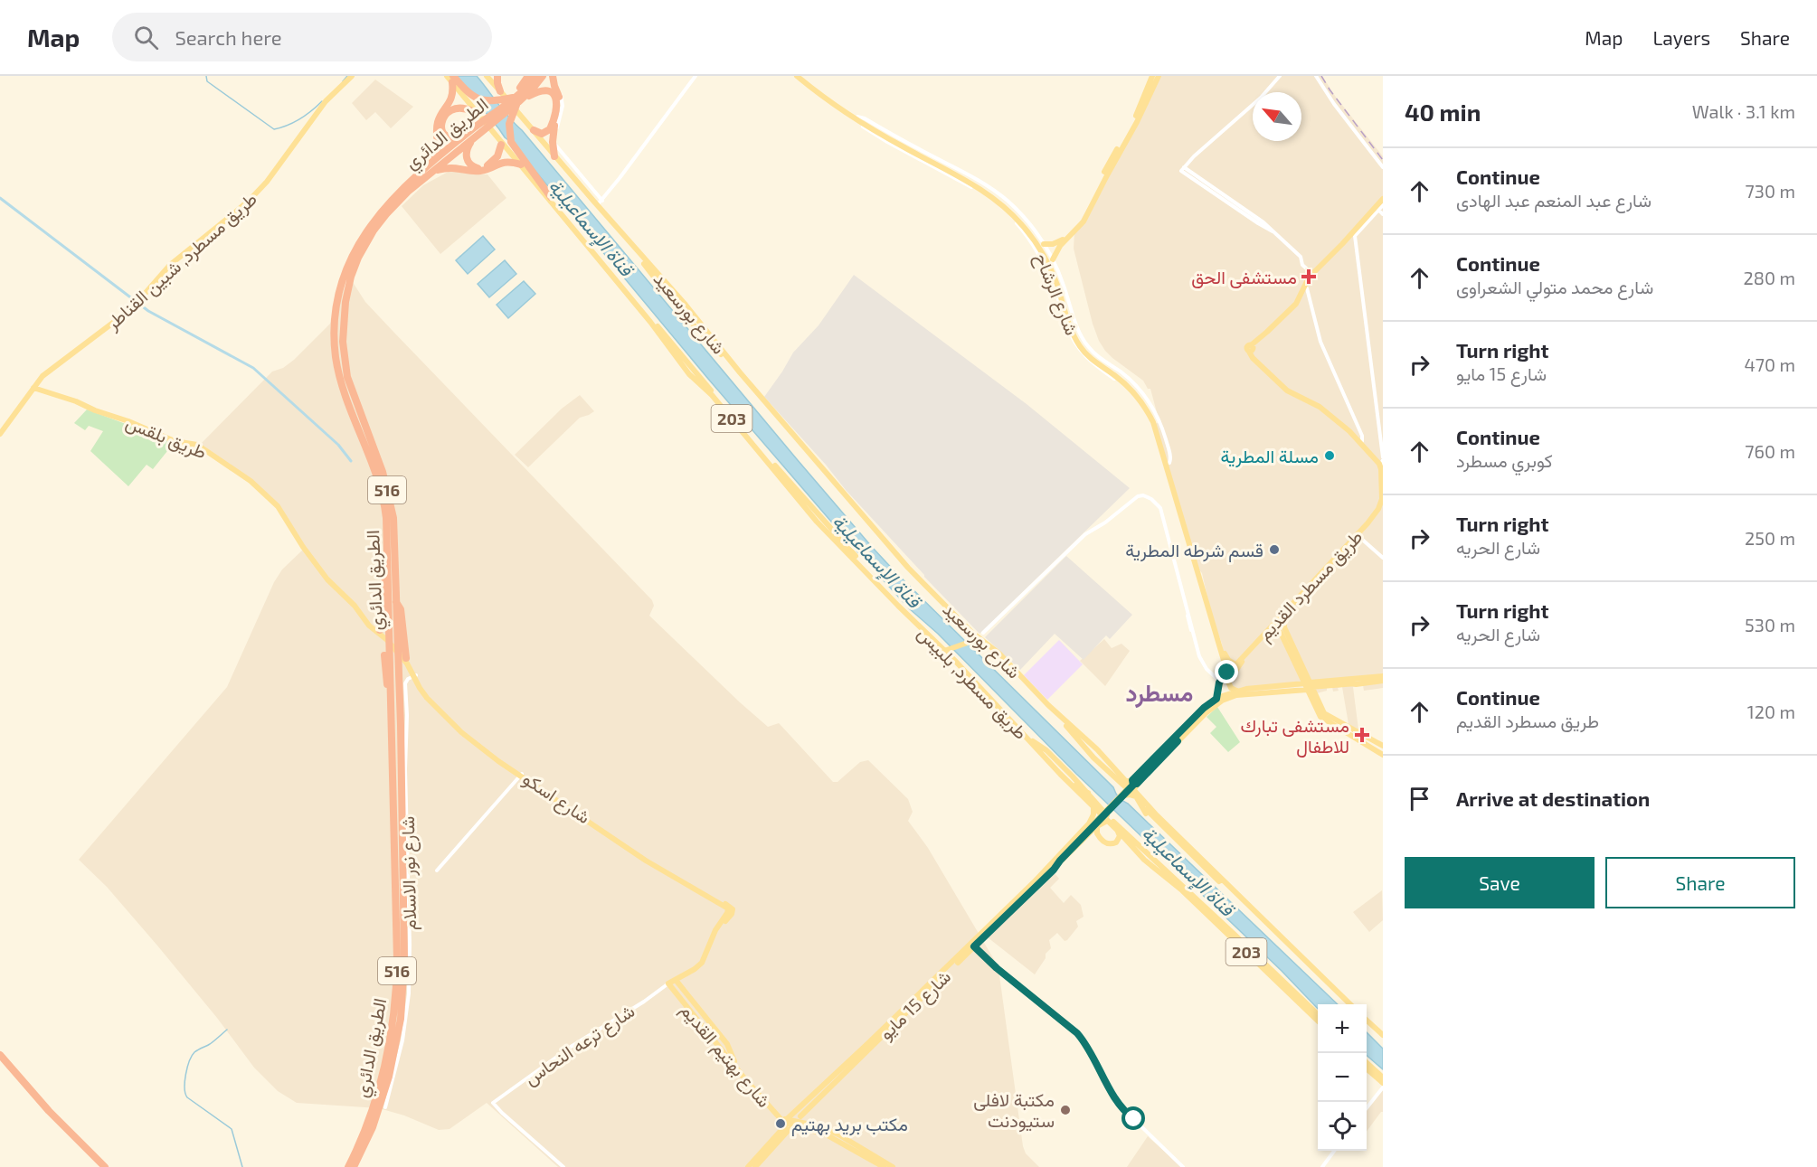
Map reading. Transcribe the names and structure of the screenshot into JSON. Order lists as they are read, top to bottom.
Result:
{
  "streets": {
    "highway": ["الطريق الدائري", "516"],
    "main road": [
      "طريق مسطرد, شبين القناطر",
      "شارع الرشاح",
      "شارع بورسعيد",
      "203",
      "طريق بلقس",
      "طريق مسطرد القديم",
      "طريق مسطرد, بلبيس",
      "شارع اسكو",
      "شارع 15 مايو",
      "شارع ترعه النحاس",
      "شارع بهتيم القديم"
    ],
    "street": ["شارع نور الاسلام"]
  },
  "crossings": [
    ["الطريق الدائري", "شارع اسكو"],
    ["الطريق الدائري", "شارع نور الاسلام"],
    ["طريق مسطرد, شبين القناطر", "طريق بلقس"],
    ["203", "طريق مسطرد, بلبيس"],
    ["203", "شارع 15 مايو"],
    ["شارع اسكو", "شارع ترعه النحاس"],
    ["شارع 15 مايو", "شارع بهتيم القديم"],
    ["شارع ترعه النحاس", "شارع بهتيم القديم"]
  ],
  "districts": ["مسطرد"],
  "water": ["قناة الإسماعيلية"],
  "places": {
    "health": ["مستشفى الحق", "مستشفى تبارك للاطفال"],
    "other": [
      "مسلة المطرية",
      "قسم شرطه المطرية",
      "مكتبة لافلى ستيودنت",
      "مكتب بريد بهتيم"
    ]
  },
  "north": "top left",
  "page": {
    "header": "Map",
    "search": "Search here",
    "nav": ["Map", "Layers", "Share"],
    "heading": ["40 min", "Walk · 3.1 km"],
    "list": [
      ["Continue", "شارع عبد المنعم عبد الهادى", "730 m"],
      ["Continue", "شارع محمد متولي الشعراوى", "280 m"],
      ["Turn right", "شارع 15 مايو", "470 m"],
      ["Continue", "كوبري مسطرد", "760 m"],
      ["Turn right", "شارع الحريه", "250 m"],
      ["Turn right", "شارع الحريه", "530 m"],
      ["Continue", "طريق مسطرد القديم", "120 m"],
      "Arrive at destination"
    ],
    "buttons": ["Save", "Share"],
    "map_buttons": ["+", "−"]
  }
}
